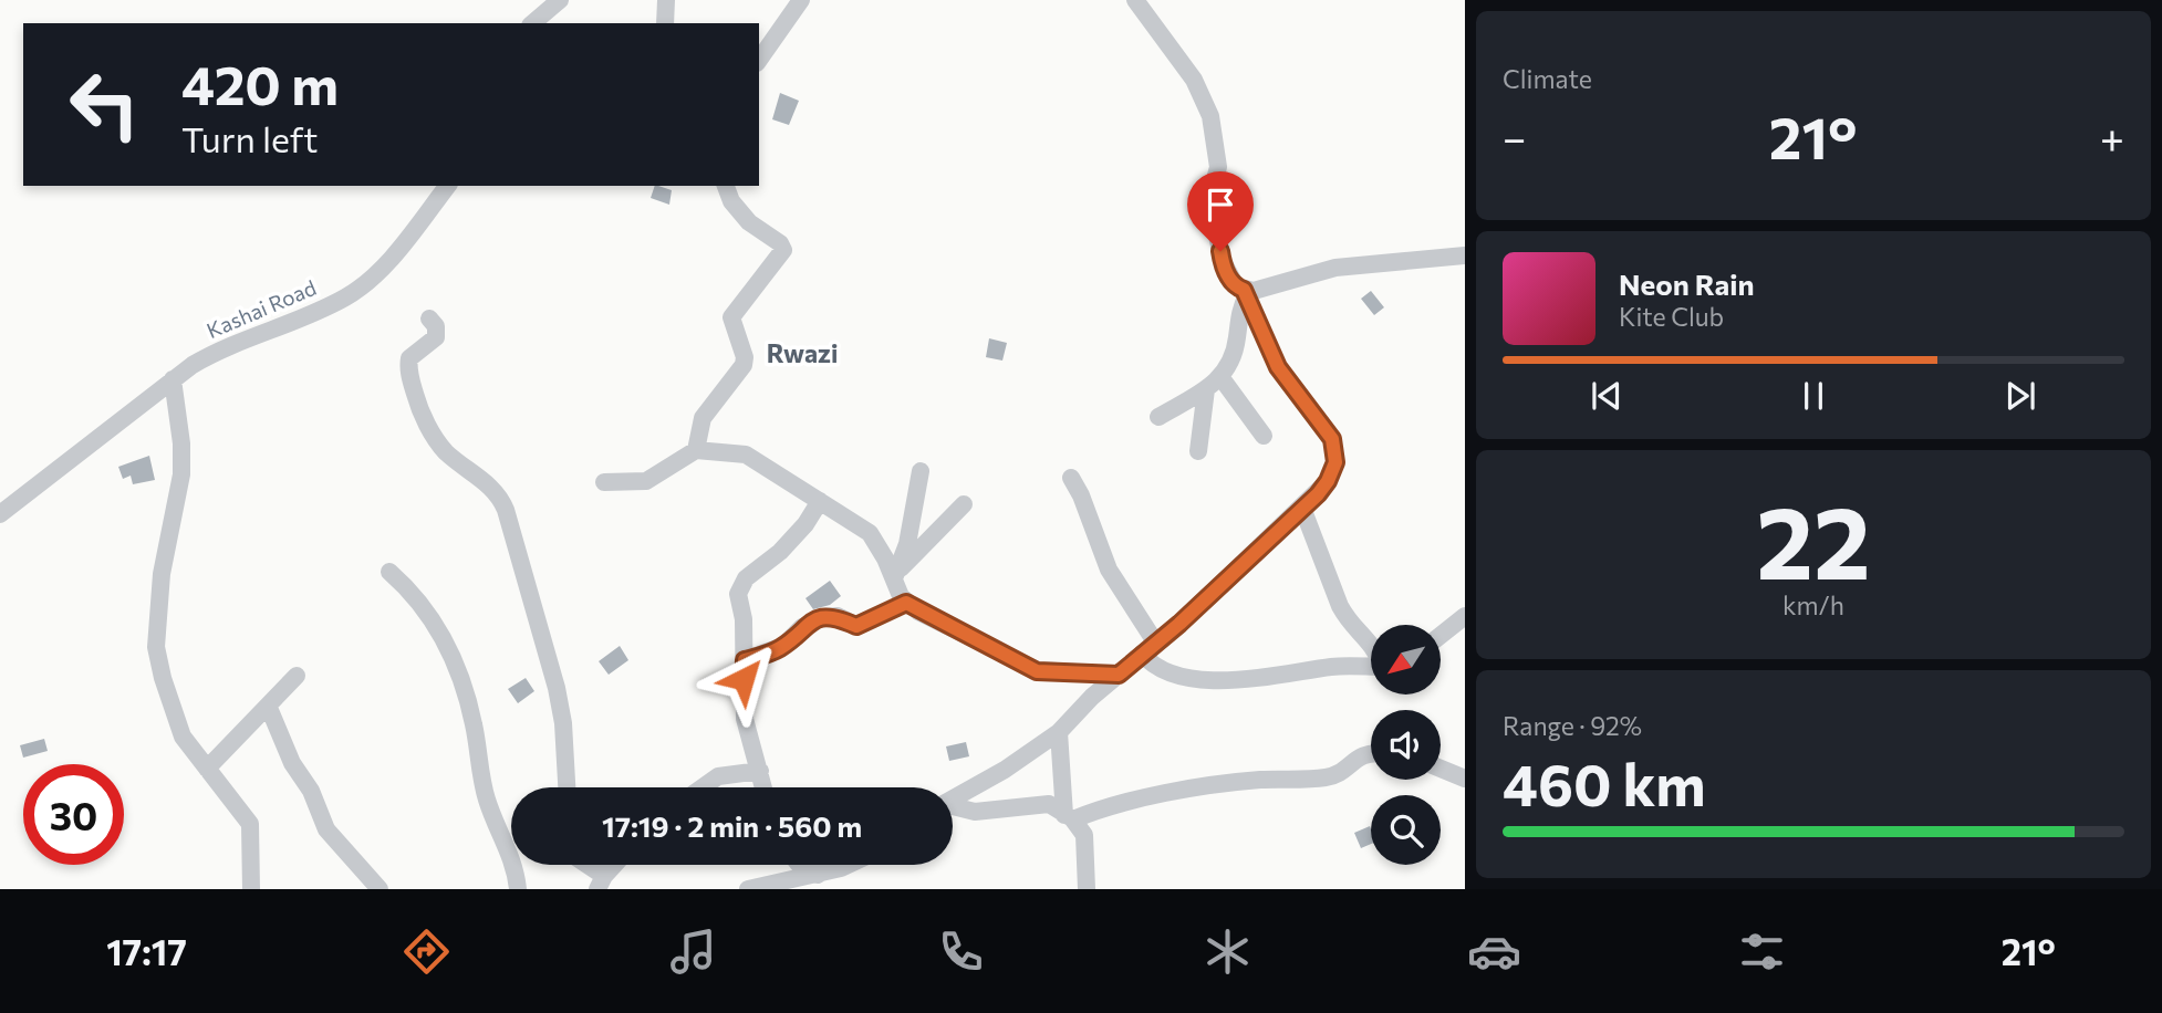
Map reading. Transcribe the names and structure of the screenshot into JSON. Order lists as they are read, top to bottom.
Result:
{
  "streets": {
    "street": ["Kashai Road"]
  },
  "districts": ["Rwazi"],
  "north": "bottom left",
  "page": {
    "tile": [
      "Climate",
      ["22", "km/h"],
      ["Range · 92%", "460 km"]
    ],
    "turn": ["420 m", "Turn left"],
    "heat": ["−", "21°", "+"],
    "song": ["Neon Rain", "Kite Club"],
    "limit": "30",
    "trip": "17:19 · 2 min · 560 m",
    "tabs": ["17:17", "21°"]
  }
}
